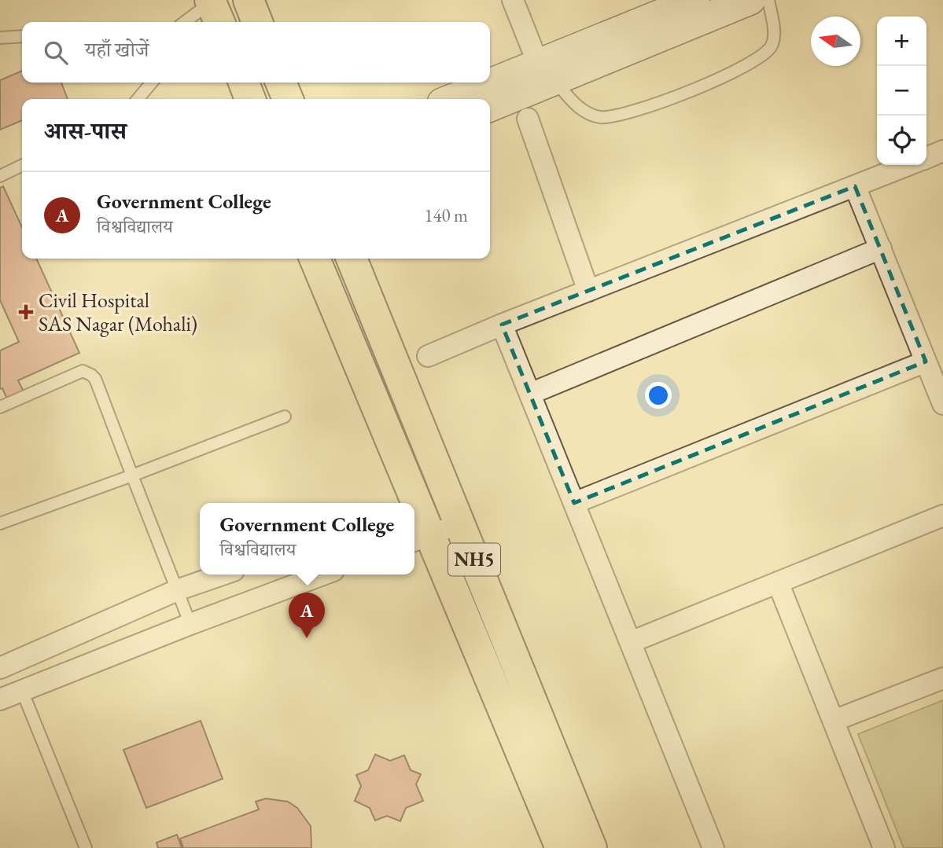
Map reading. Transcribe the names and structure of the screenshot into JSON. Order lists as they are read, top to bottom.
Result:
{
  "streets": {
    "highway": ["NH5"]
  },
  "places": {
    "health": ["Civil Hospital SAS Nagar (Mohali)"]
  },
  "north": "left",
  "page": {
    "map_buttons": ["+", "−"],
    "search": "यहाँ खोजें",
    "heading": "आस-पास",
    "list": [
      {
        "mark": "A",
        "name": "Government College",
        "note": "विश्वविद्यालय",
        "value": "140 m"
      }
    ],
    "popup": ["Government College", "विश्वविद्यालय"],
    "pins": "A"
  }
}
